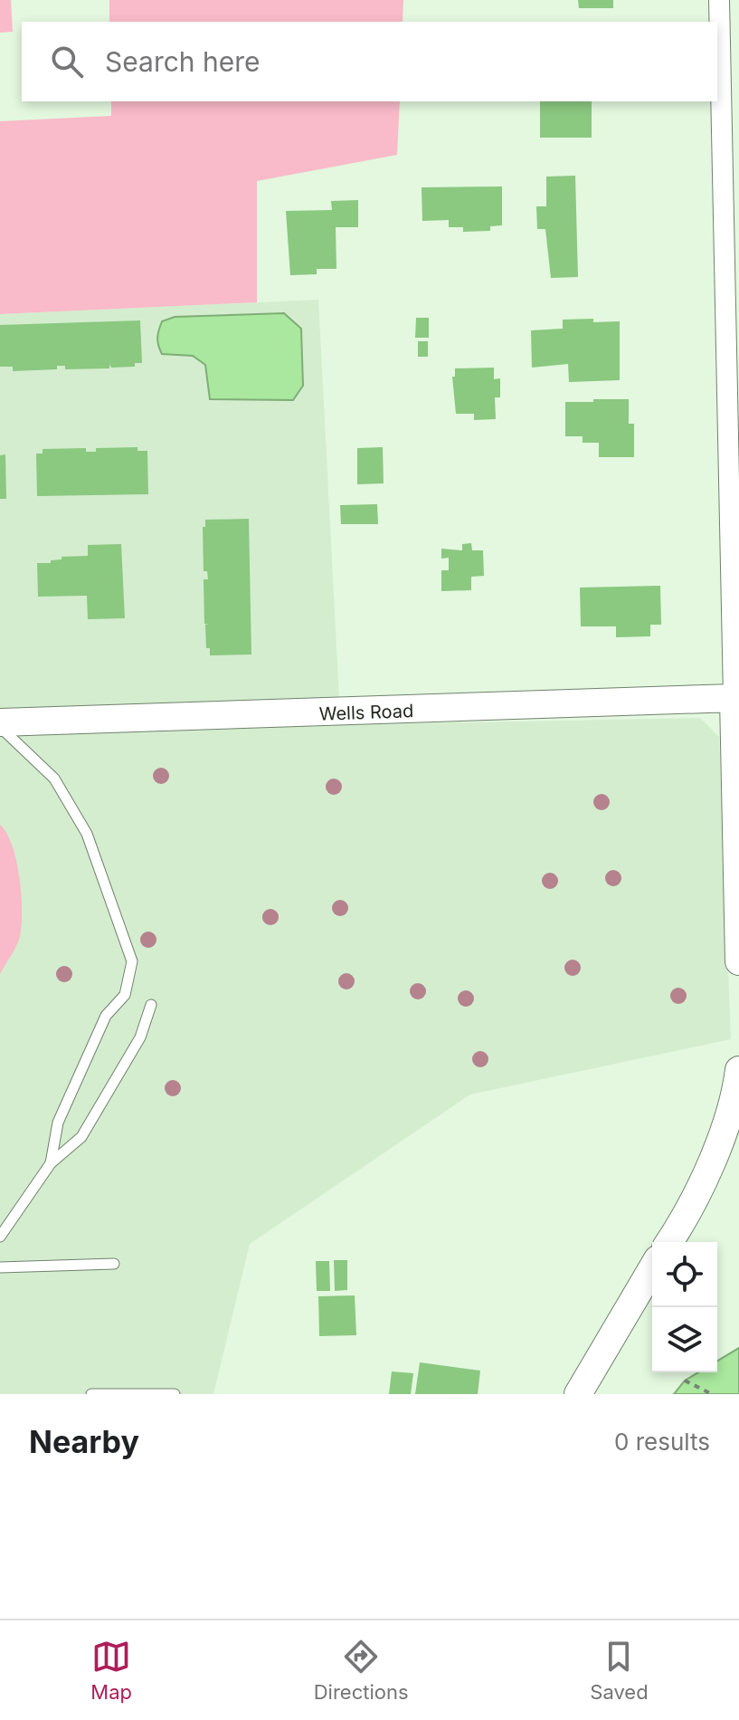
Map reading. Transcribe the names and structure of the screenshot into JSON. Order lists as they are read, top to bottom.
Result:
{
  "streets": {
    "street": ["Wells Road"]
  },
  "page": {
    "search": "Search here",
    "heading": ["Nearby", "0 results"],
    "nav": ["Map", "Directions", "Saved"]
  }
}
